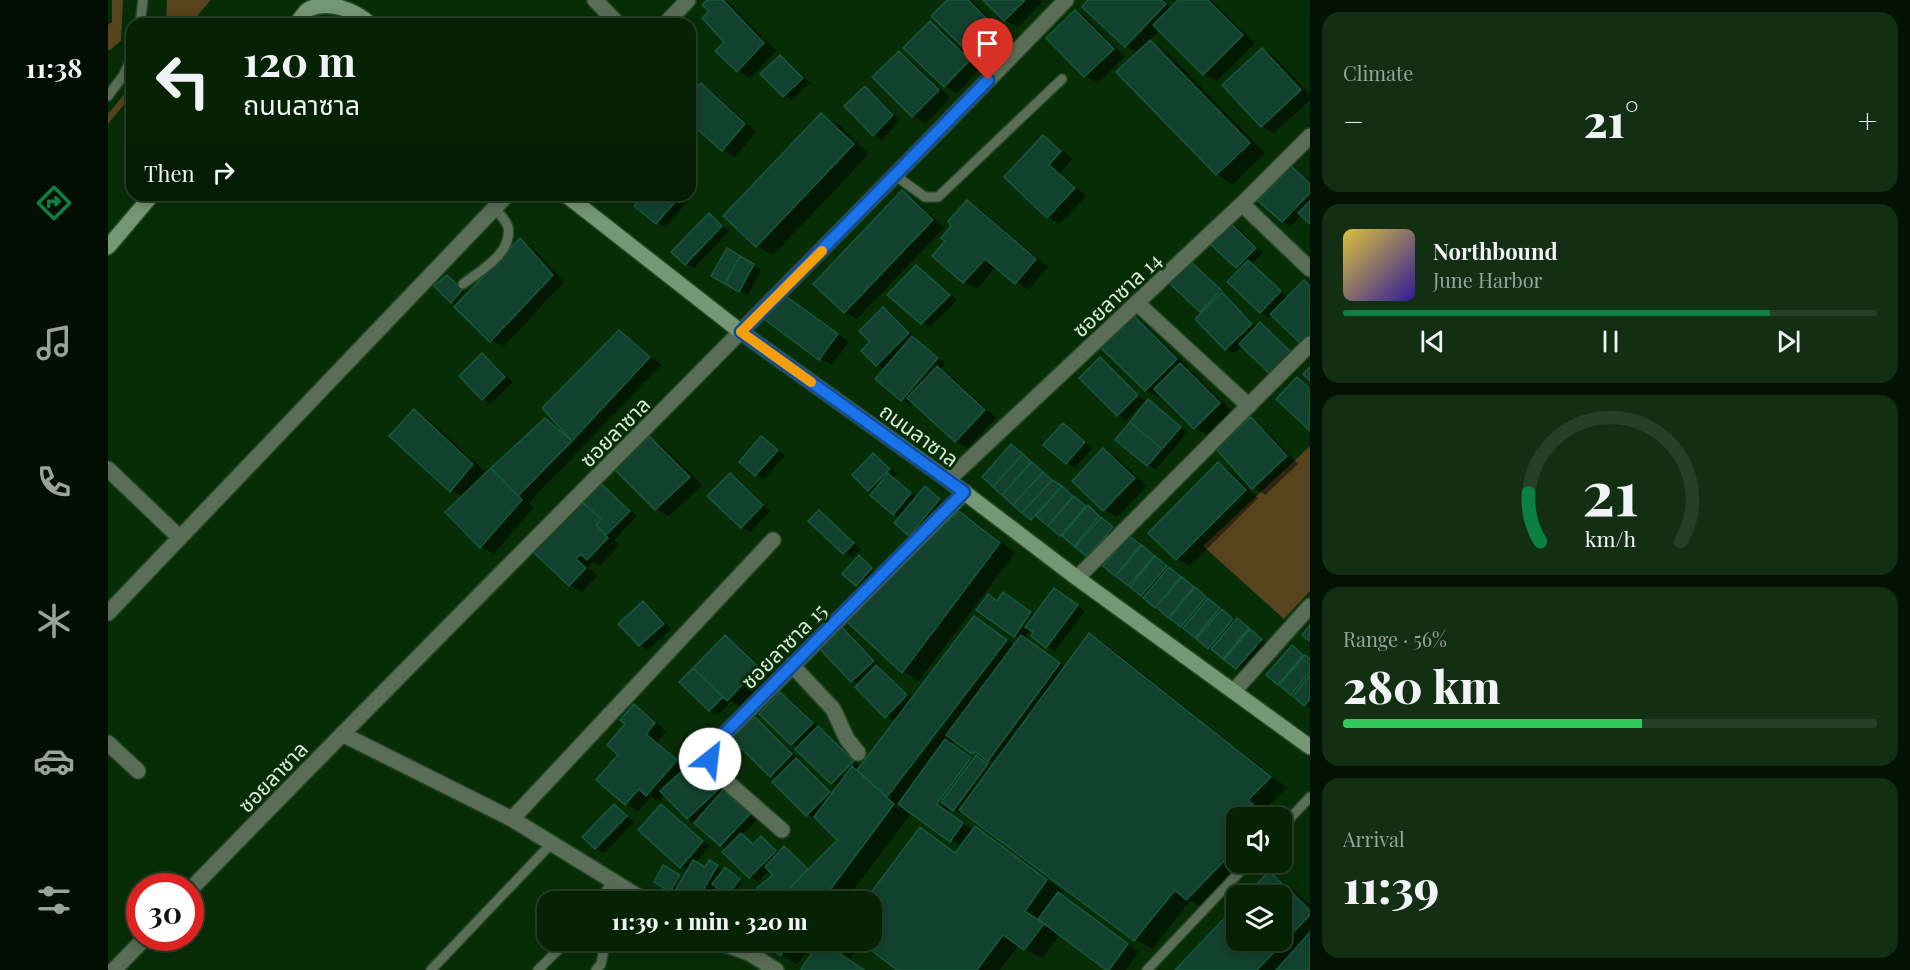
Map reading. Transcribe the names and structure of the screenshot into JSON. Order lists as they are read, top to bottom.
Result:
{
  "streets": {
    "street": [
      "ซอยลาซาล 14",
      "ซอยลาซาล",
      "ถนนลาซาล",
      "ซอยลาซาล 15"
    ]
  },
  "crossings": [
    ["ซอยลาซาล 14", "ถนนลาซาล"],
    ["ซอยลาซาล", "ถนนลาซาล"],
    ["ถนนลาซาล", "ซอยลาซาล 15"]
  ],
  "page": {
    "tabs": "11:38",
    "tile": [
      "Climate",
      ["Range · 56%", "280 km"],
      ["Arrival", "11:39"]
    ],
    "turn": ["120 m", "ถนนลาซาล"],
    "heat": ["−", "21°", "+"],
    "then": "Then",
    "song": ["Northbound", "June Harbor"],
    "limit": "30",
    "trip": "11:39 · 1 min · 320 m",
    "gauge": ["21", "km/h"]
  }
}
